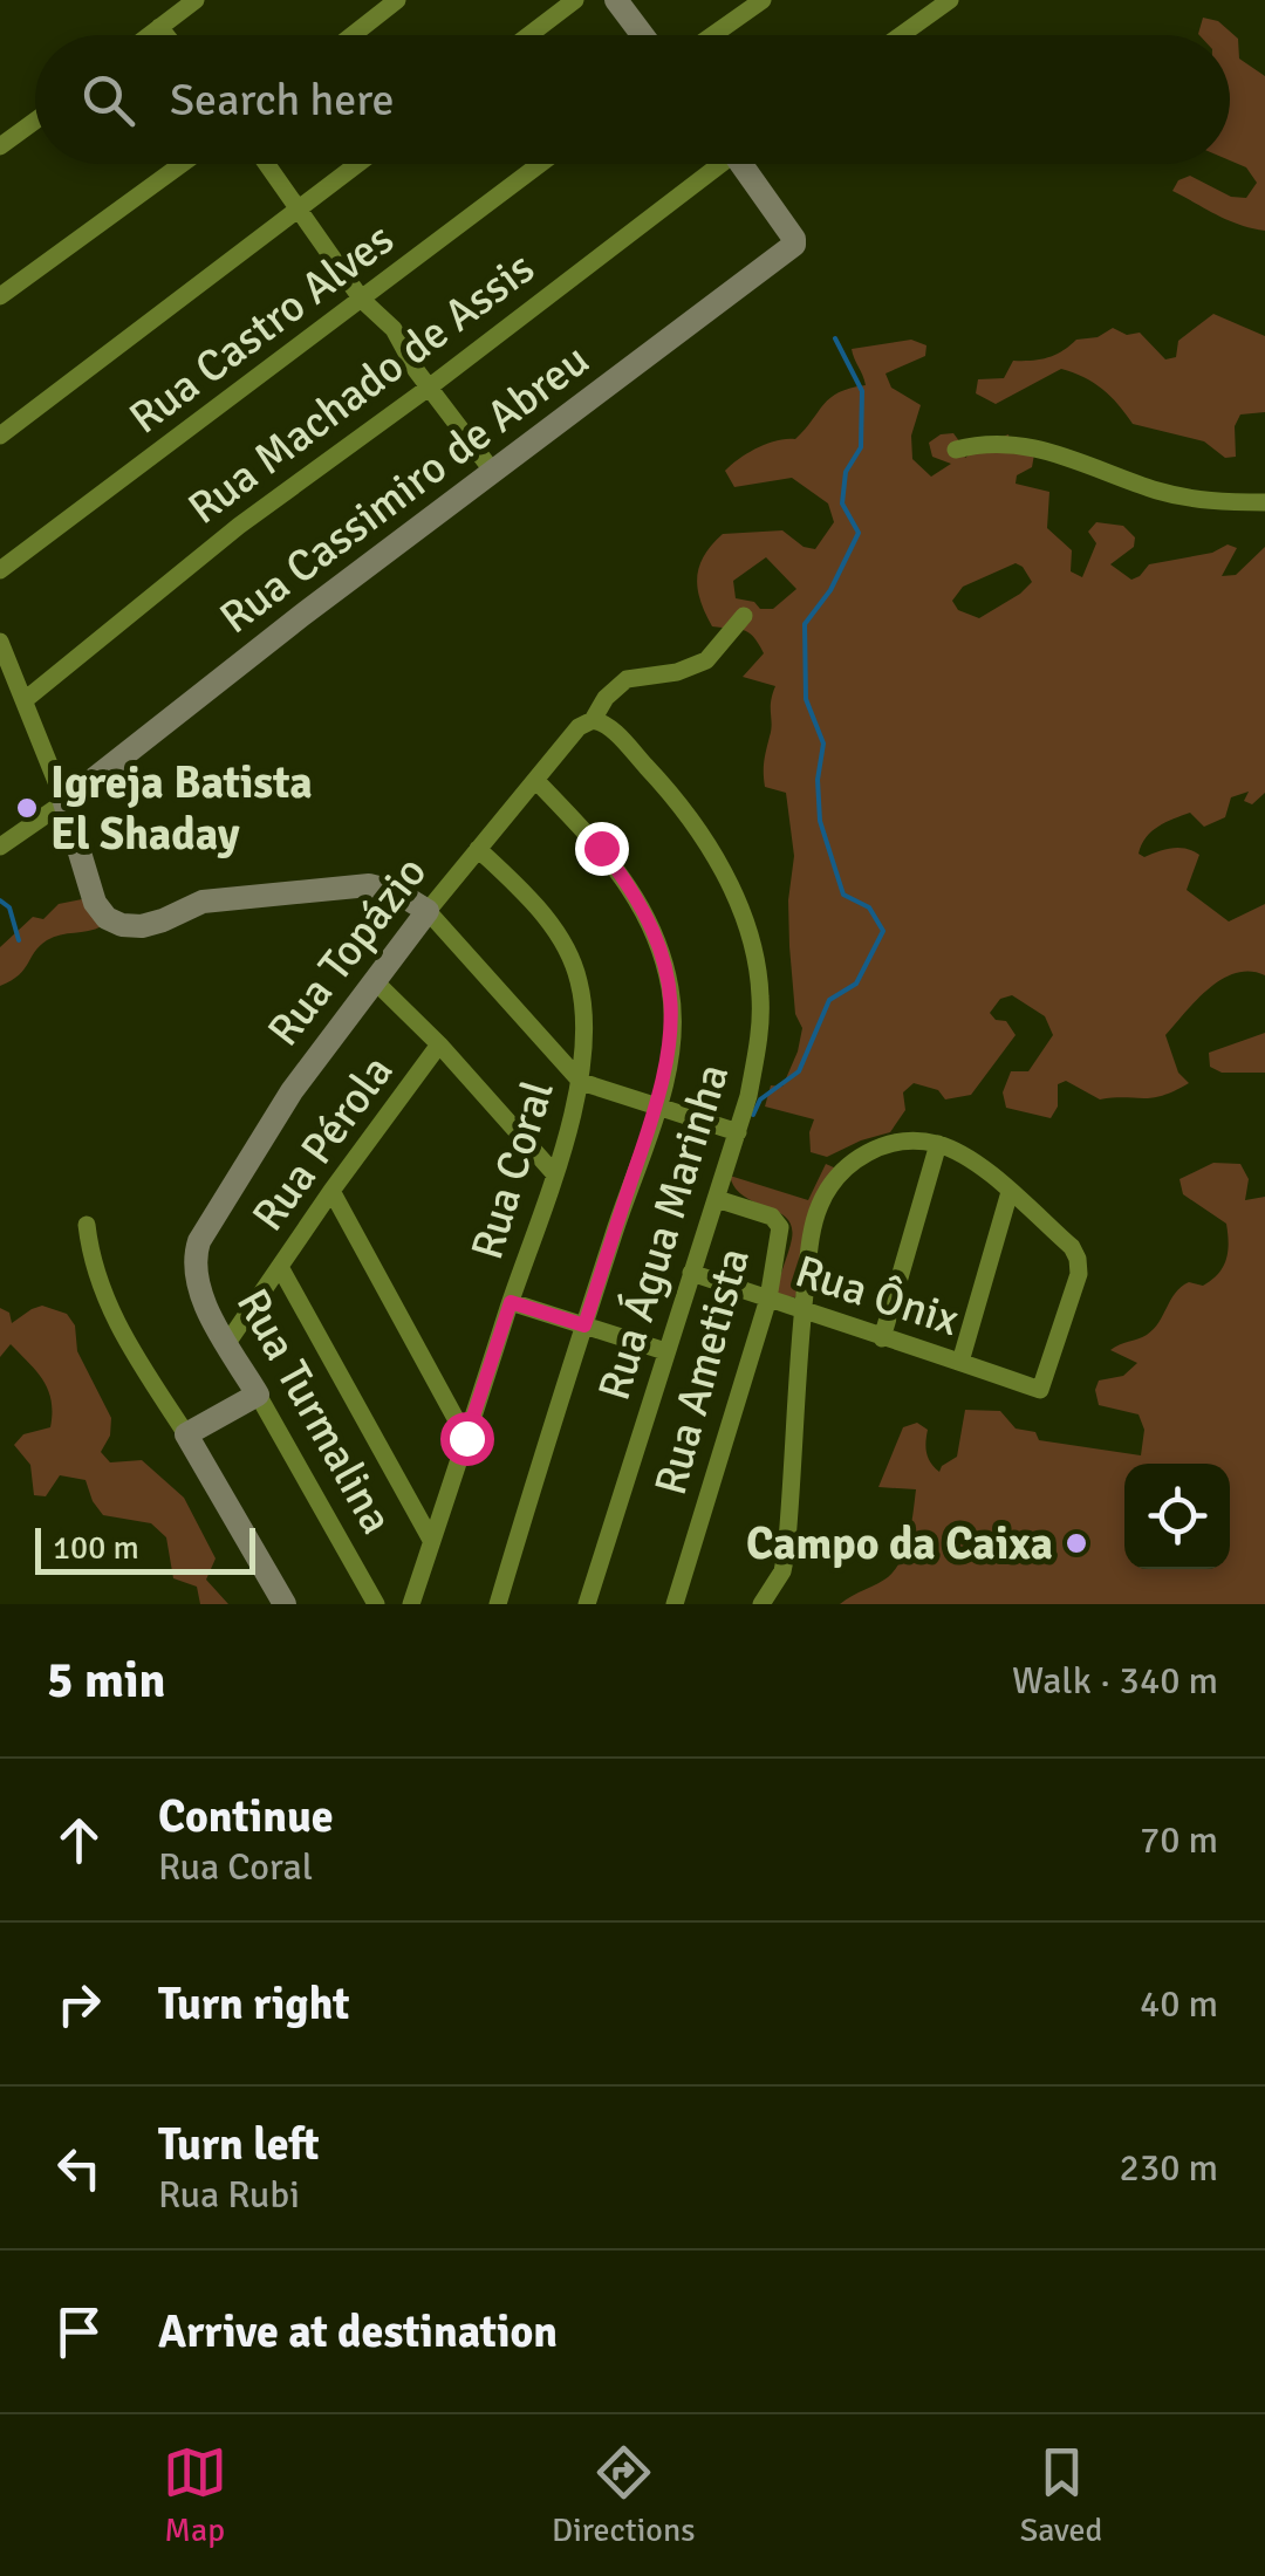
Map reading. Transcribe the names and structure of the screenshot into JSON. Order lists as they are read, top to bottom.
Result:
{
  "streets": {
    "street": [
      "Rua Castro Alves",
      "Rua Machado de Assis",
      "Rua Cassimiro de Abreu",
      "Rua Topázio",
      "Rua Pérola",
      "Rua Coral",
      "Rua Água Marinha",
      "Rua Ônix",
      "Rua Ametista",
      "Rua Turmalina"
    ]
  },
  "crossings": [
    ["Rua Topázio", "Rua Coral"],
    ["Rua Topázio", "Rua Água Marinha"],
    ["Rua Topázio", "Rua Turmalina"],
    ["Rua Pérola", "Rua Turmalina"],
    ["Rua Água Marinha", "Rua Ônix"],
    ["Rua Água Marinha", "Rua Ametista"],
    ["Rua Ônix", "Rua Ametista"]
  ],
  "places": ["Igreja Batista El Shaday", "Campo da Caixa"],
  "scale_bar": "100 m",
  "page": {
    "search": "Search here",
    "scale": "100 m",
    "heading": ["5 min", "Walk · 340 m"],
    "list": [
      ["Continue", "Rua Coral", "70 m"],
      ["Turn right", "40 m"],
      ["Turn left", "Rua Rubi", "230 m"],
      "Arrive at destination"
    ],
    "nav": ["Map", "Directions", "Saved"]
  }
}
